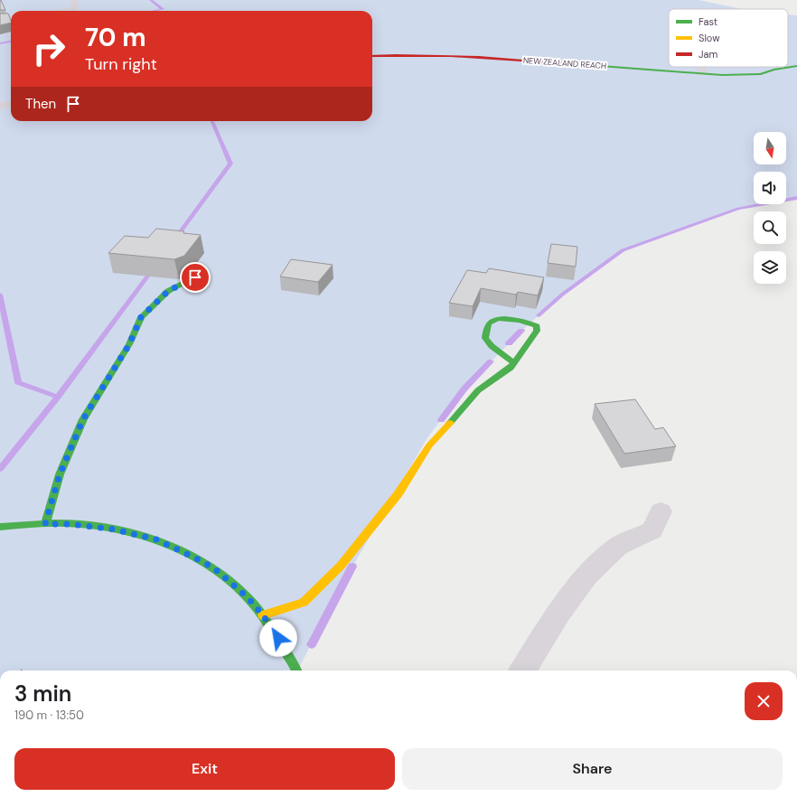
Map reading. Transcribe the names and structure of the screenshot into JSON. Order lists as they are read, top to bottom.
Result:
{
  "streets": {
    "street": ["NEW ZEALAND REACH"]
  },
  "legend": ["Fast", "Slow", "Jam"],
  "north": "bottom",
  "page": {
    "turn": ["70 m", "Turn right"],
    "then": "Then",
    "heading": ["3 min", "190 m · 13:50"],
    "buttons": ["Exit", "Share"]
  }
}
